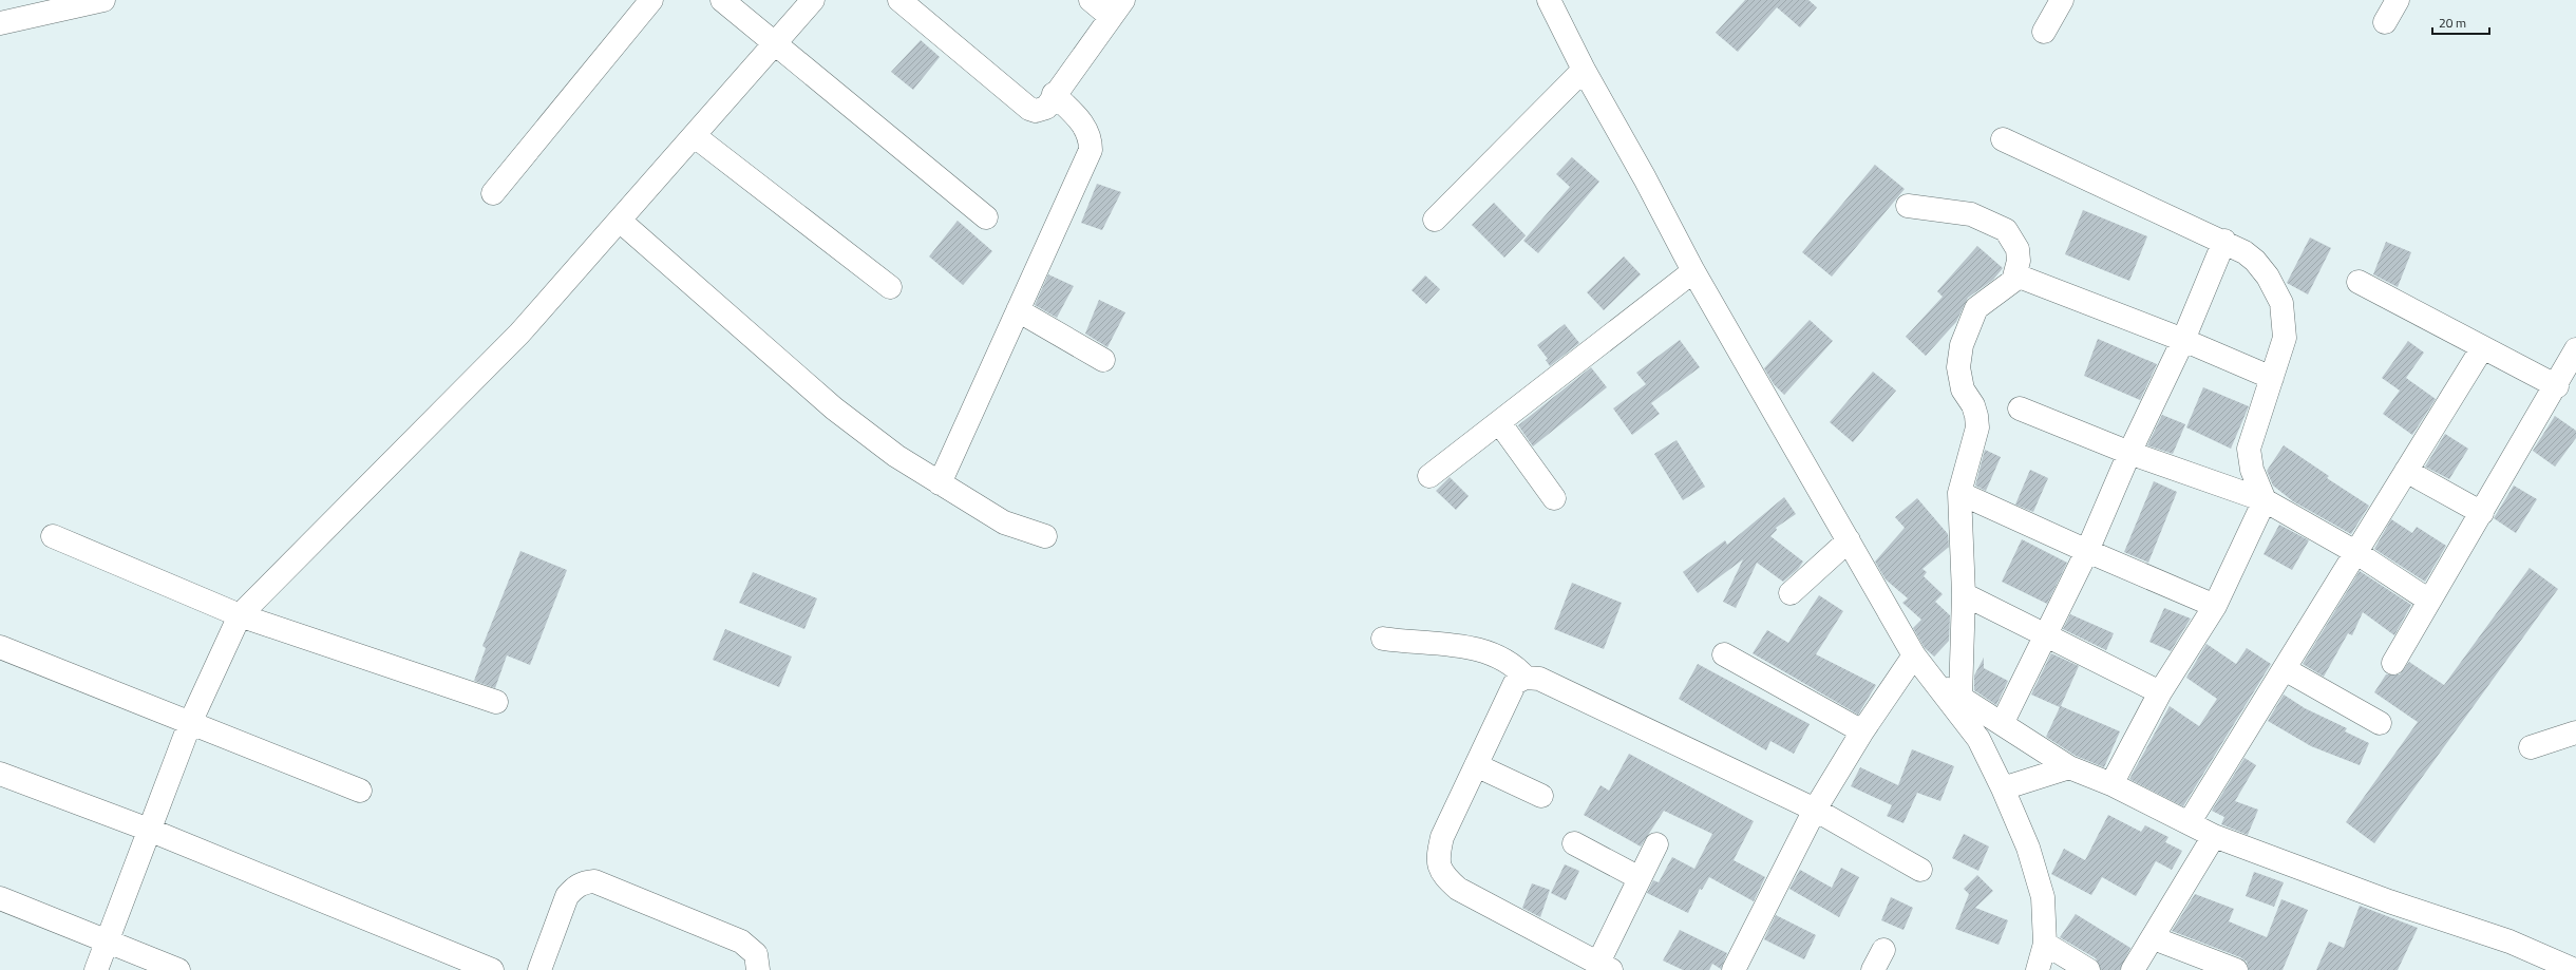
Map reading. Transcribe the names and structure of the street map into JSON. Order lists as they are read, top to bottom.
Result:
{
  "scale_bar": "20 m"
}
